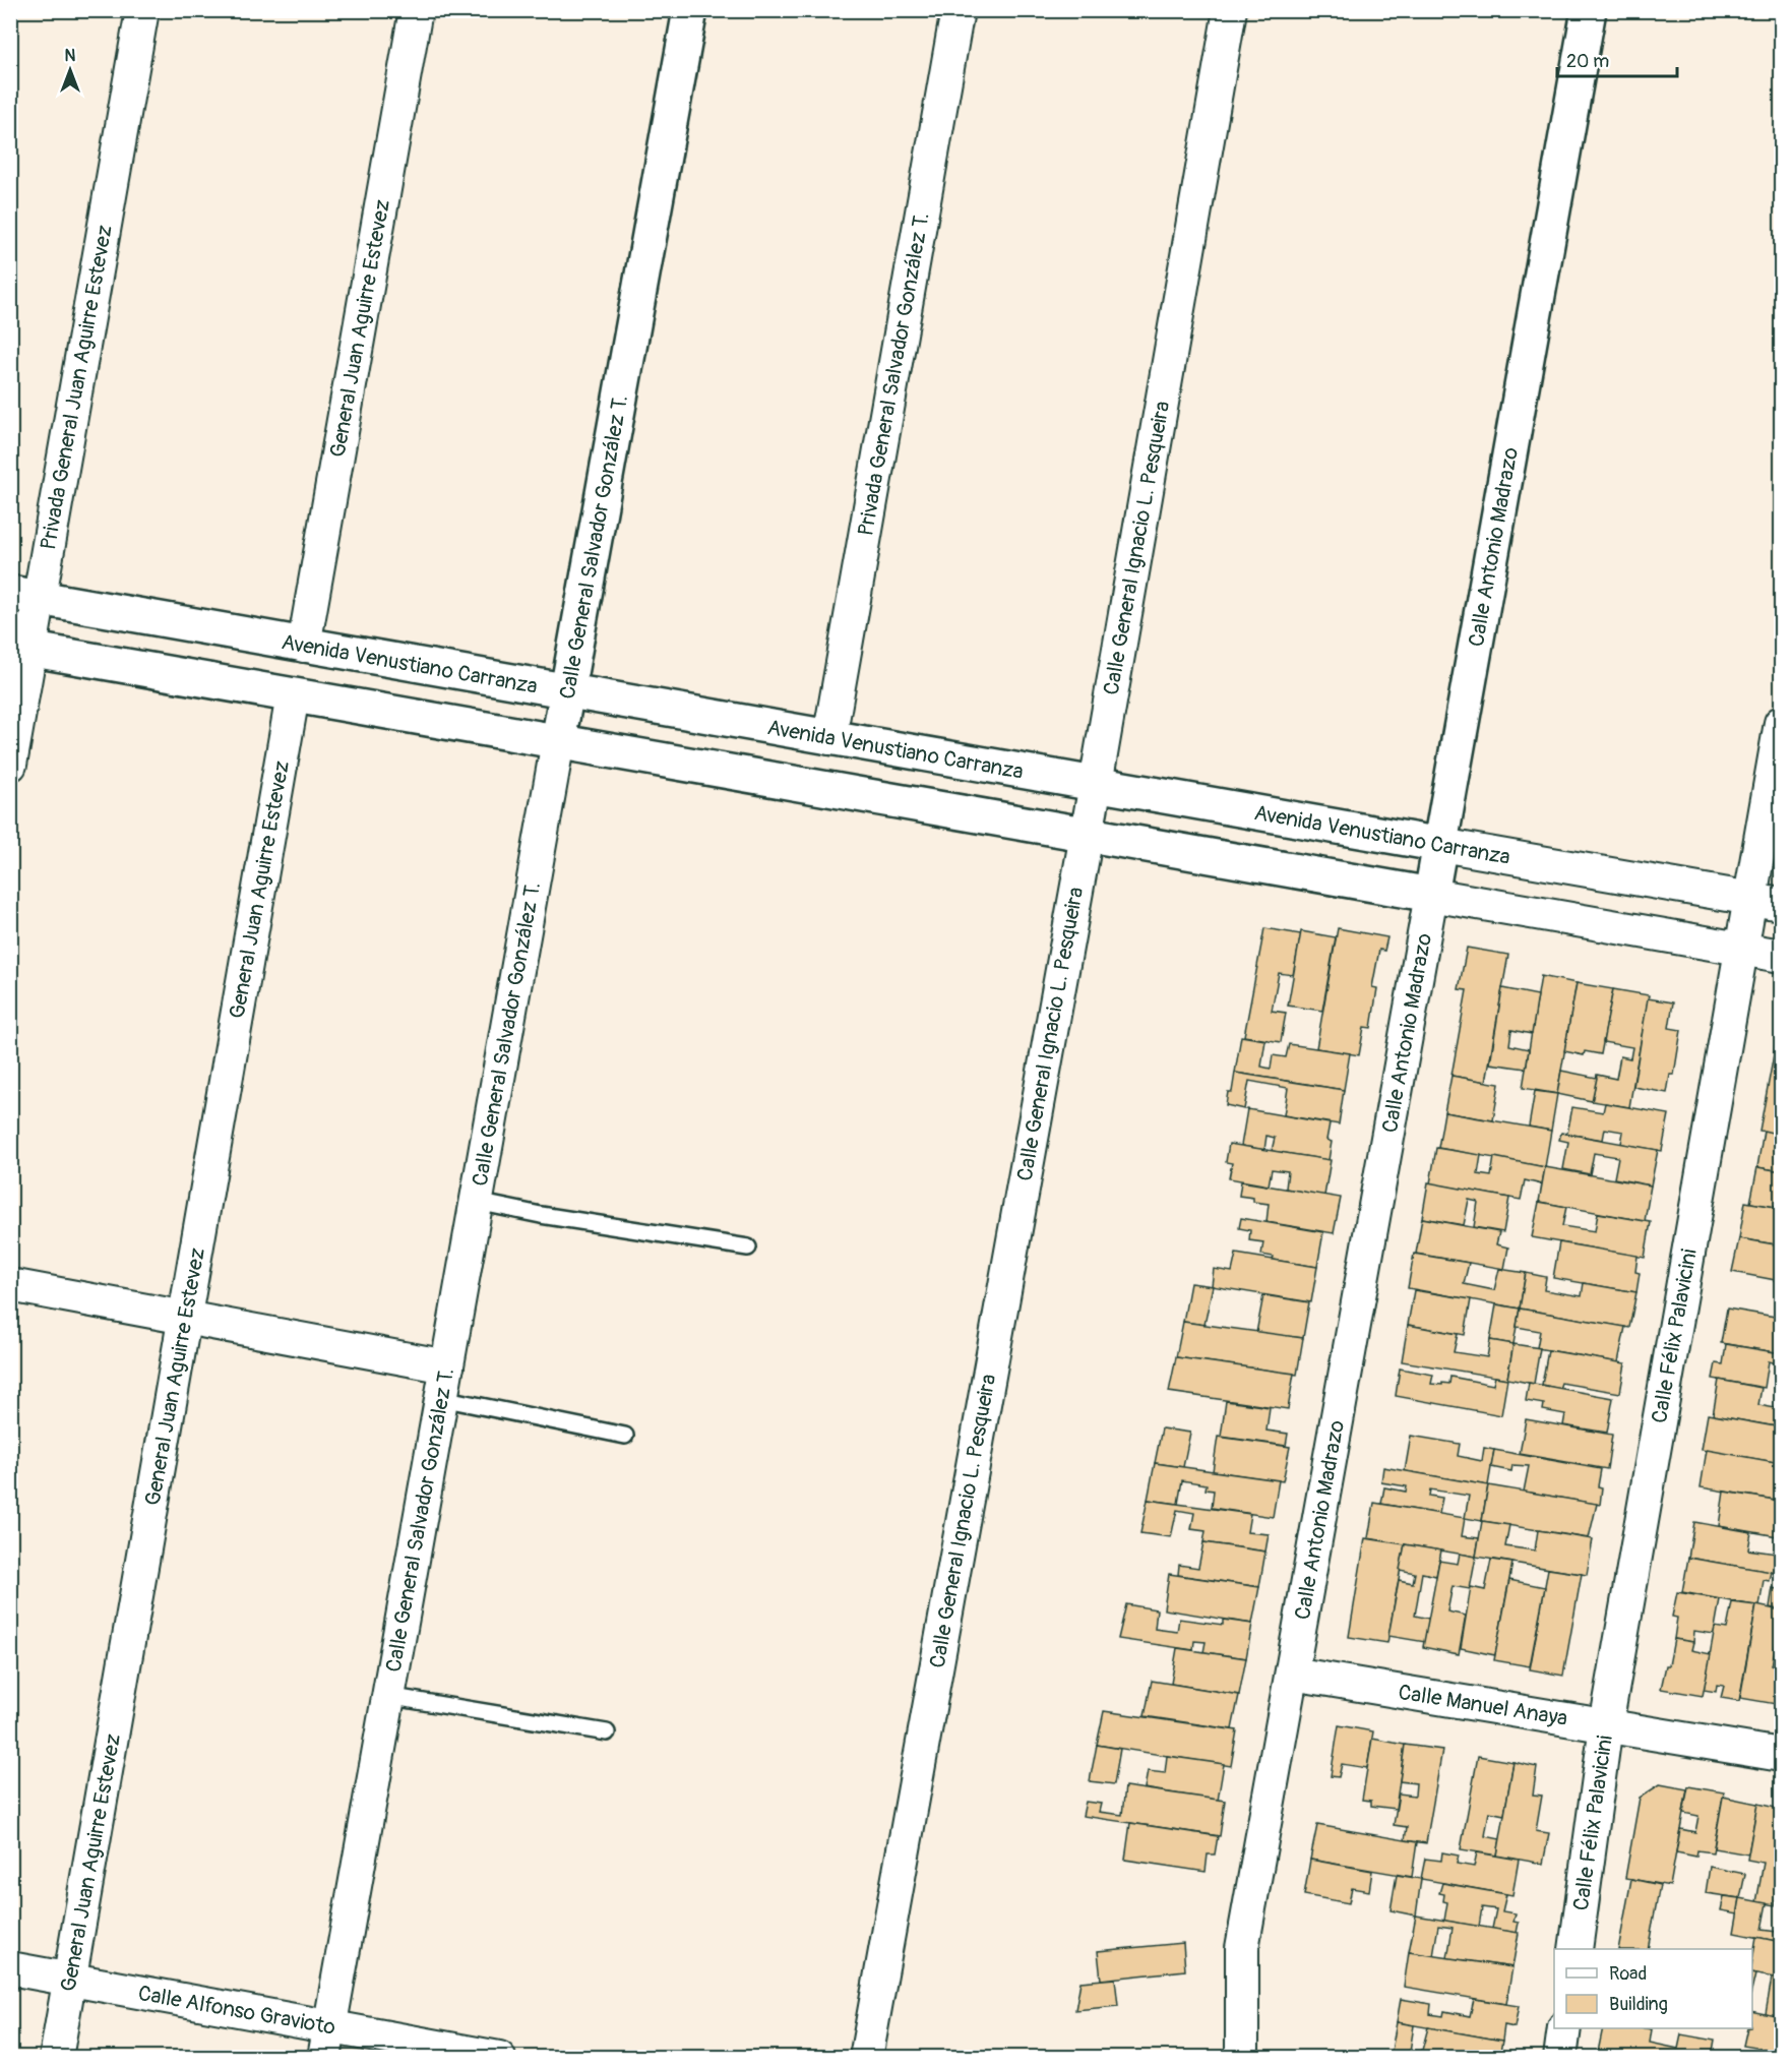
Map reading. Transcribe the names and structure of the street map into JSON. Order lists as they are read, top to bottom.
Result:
{
  "streets": {
    "street": [
      "General Juan Aguirre Estevez",
      "Privada General Salvador González T.",
      "Privada General Juan Aguirre Estevez",
      "Calle General Salvador González T.",
      "Calle Antonio Madrazo",
      "Calle General Ignacio L. Pesqueira",
      "Avenida Venustiano Carranza",
      "Calle Félix Palavicini",
      "Calle Manuel Anaya",
      "Calle Alfonso Gravioto"
    ]
  },
  "crossings": [
    ["General Juan Aguirre Estevez", "Avenida Venustiano Carranza"],
    ["General Juan Aguirre Estevez", "Calle Alfonso Gravioto"],
    ["Privada General Salvador González T.", "Avenida Venustiano Carranza"],
    ["Privada General Juan Aguirre Estevez", "Avenida Venustiano Carranza"],
    ["Calle General Salvador González T.", "Avenida Venustiano Carranza"],
    ["Calle General Salvador González T.", "Calle Alfonso Gravioto"],
    ["Calle Antonio Madrazo", "Avenida Venustiano Carranza"],
    ["Calle Antonio Madrazo", "Calle Manuel Anaya"],
    ["Calle General Ignacio L. Pesqueira", "Avenida Venustiano Carranza"],
    ["Avenida Venustiano Carranza", "Calle Félix Palavicini"],
    ["Calle Félix Palavicini", "Calle Manuel Anaya"]
  ],
  "legend": ["Road", "Building"],
  "scale_bar": "20 m",
  "north": "top"
}
